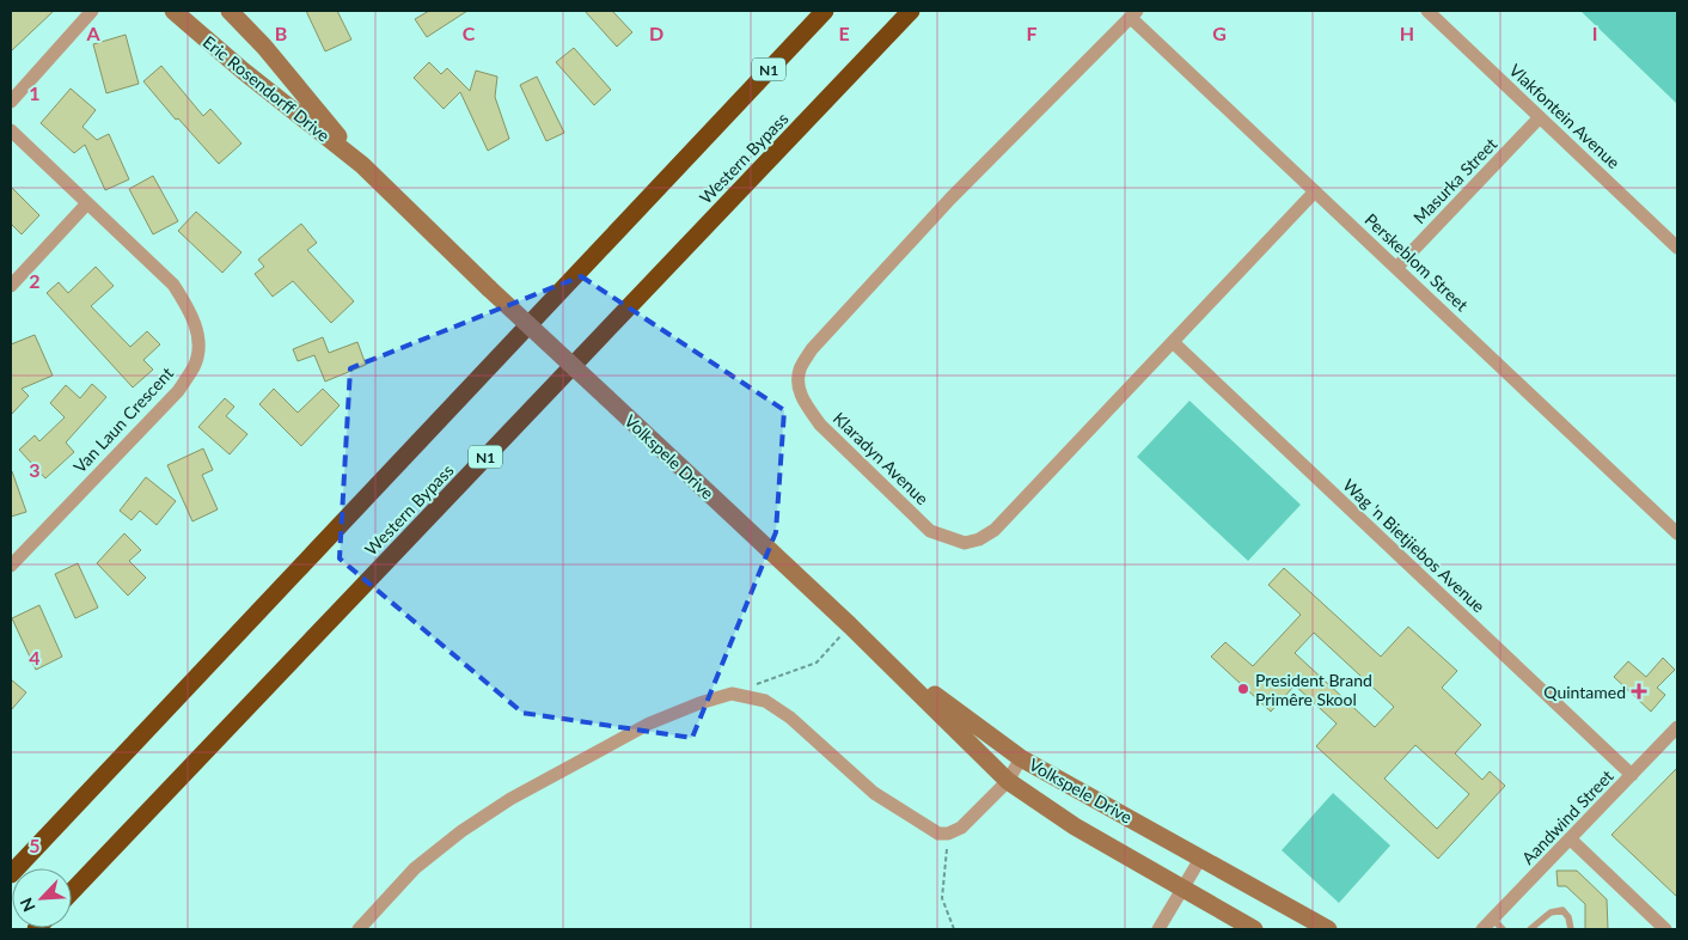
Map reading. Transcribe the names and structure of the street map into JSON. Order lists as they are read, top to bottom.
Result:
{
  "streets": {
    "highway": ["N1", "Western Bypass"],
    "street": [
      "Eric Rosendorff Drive",
      "Vlakfontein Avenue",
      "Masurka Street",
      "Perskeblom Street",
      "Van Laun Crescent",
      "Volkspele Drive",
      "Klaradyn Avenue",
      "Wag 'n Bietjiebos Avenue",
      "Aandwind Street"
    ]
  },
  "crossings": [
    ["Eric Rosendorff Drive", "Volkspele Drive"],
    ["Vlakfontein Avenue", "Masurka Street"],
    ["Masurka Street", "Perskeblom Street"],
    ["Perskeblom Street", "Klaradyn Avenue"],
    ["Klaradyn Avenue", "Wag 'n Bietjiebos Avenue"],
    ["Wag 'n Bietjiebos Avenue", "Aandwind Street"]
  ],
  "places": {
    "other": ["President Brand Primêre Skool"],
    "health": ["Quintamed"]
  },
  "north": "bottom left",
  "grid": {
    "columns": [
      "A",
      "B",
      "C",
      "D",
      "E",
      "F",
      "G",
      "H",
      "I"
    ],
    "rows": [
      "1",
      "2",
      "3",
      "4",
      "5"
    ]
  }
}
